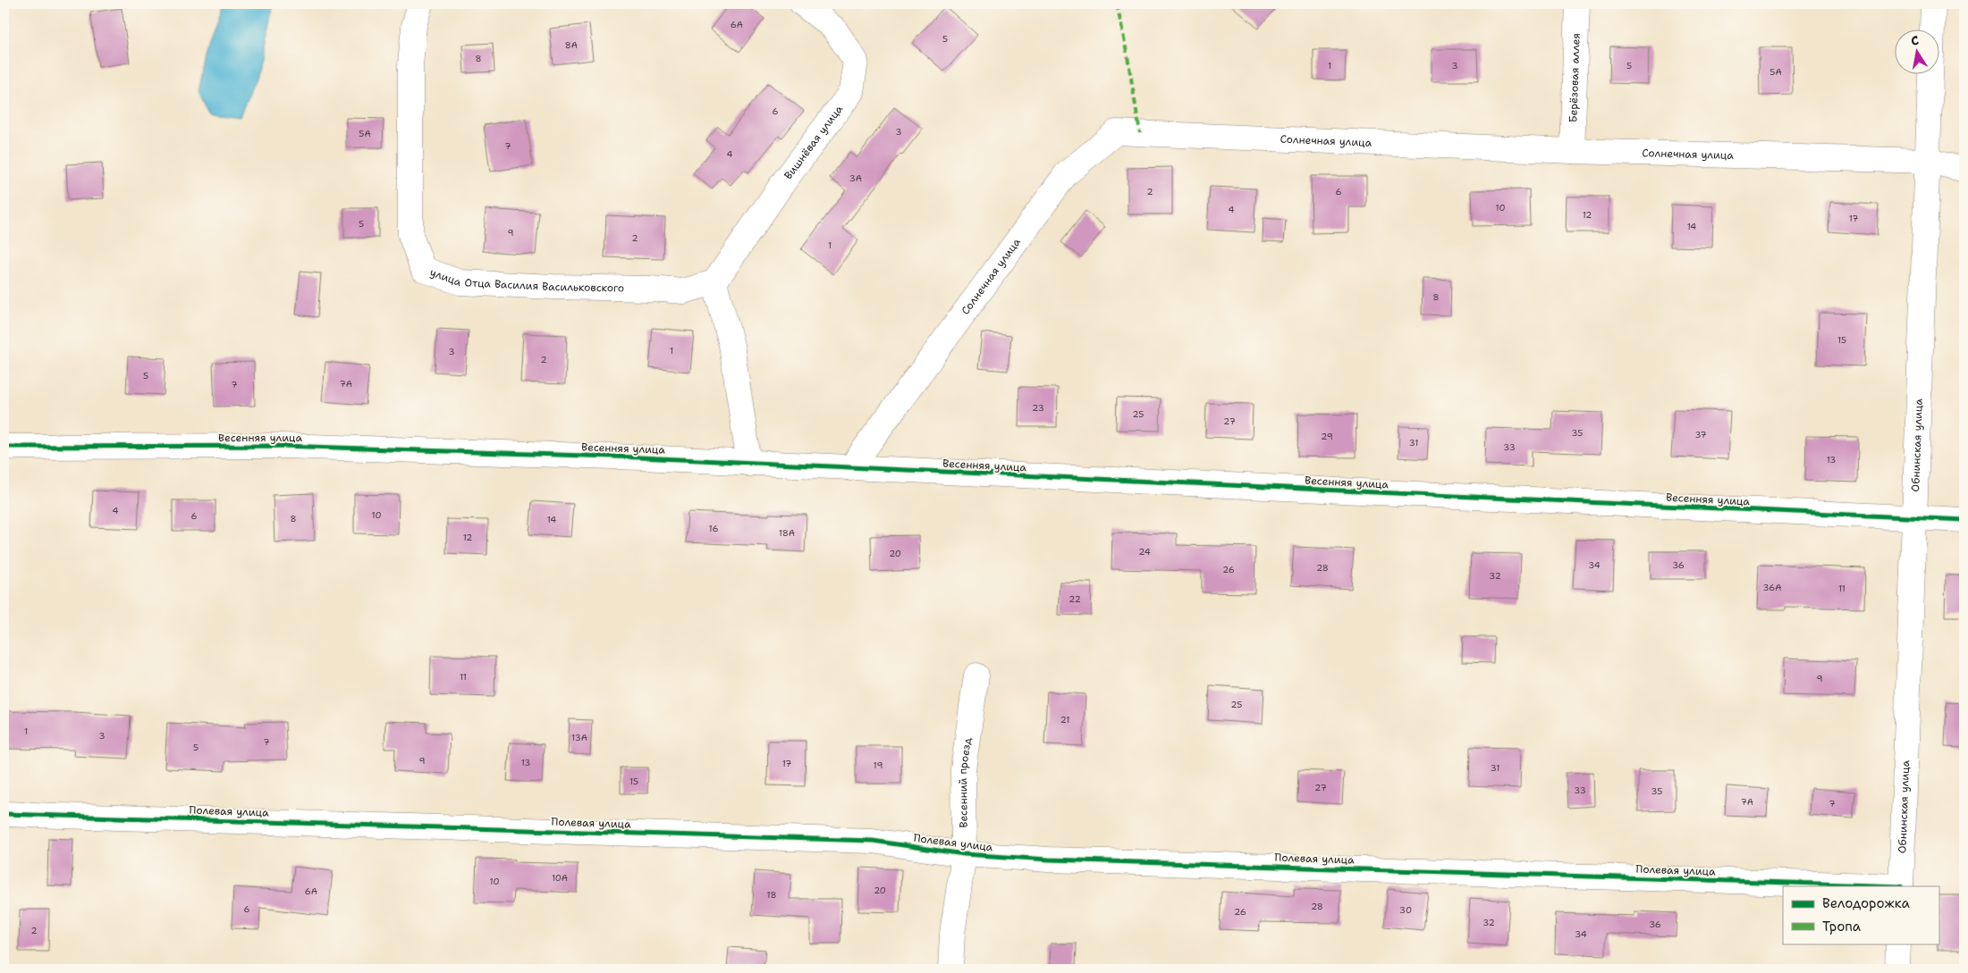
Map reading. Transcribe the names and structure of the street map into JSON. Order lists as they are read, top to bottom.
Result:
{
  "streets": {
    "street": [
      "Берёзовая аллея",
      "Солнечная улица",
      "Вишнёвая улица",
      "улица Отца Василия Васильковского",
      "Весенняя улица",
      "Обнинская улица",
      "Весенний проезд",
      "Полевая улица"
    ]
  },
  "crossings": [
    ["Берёзовая аллея", "Солнечная улица"],
    ["Солнечная улица", "Весенняя улица"],
    ["Солнечная улица", "Обнинская улица"],
    ["Вишнёвая улица", "улица Отца Василия Васильковского"],
    ["Весенняя улица", "Обнинская улица"],
    ["Весенний проезд", "Полевая улица"]
  ],
  "house_numbers": [
    "6А",
    "5",
    "8А",
    "8",
    "1",
    "3",
    "5",
    "5А",
    "6",
    "3",
    "5А",
    "7",
    "4",
    "3А",
    "2",
    "6",
    "10",
    "4",
    "12",
    "17",
    "5",
    "14",
    "9",
    "2",
    "1",
    "8",
    "15",
    "1",
    "3",
    "2",
    "5",
    "7А",
    "7",
    "23",
    "25",
    "27",
    "35",
    "37",
    "29",
    "31",
    "33",
    "13",
    "4",
    "10",
    "6",
    "8",
    "14",
    "16",
    "18А",
    "12",
    "24",
    "20",
    "34",
    "36",
    "28",
    "26",
    "32",
    "36А",
    "11",
    "22",
    "11",
    "9",
    "25",
    "21",
    "1",
    "3",
    "13А",
    "7",
    "5",
    "9",
    "13",
    "17",
    "19",
    "31",
    "15",
    "27",
    "33",
    "35",
    "7А",
    "7",
    "10А",
    "10",
    "20",
    "6А",
    "18",
    "28",
    "6",
    "30",
    "26",
    "32",
    "36",
    "2",
    "34"
  ],
  "legend": ["Велодорожка", "Тропа"],
  "north": "top"
}
